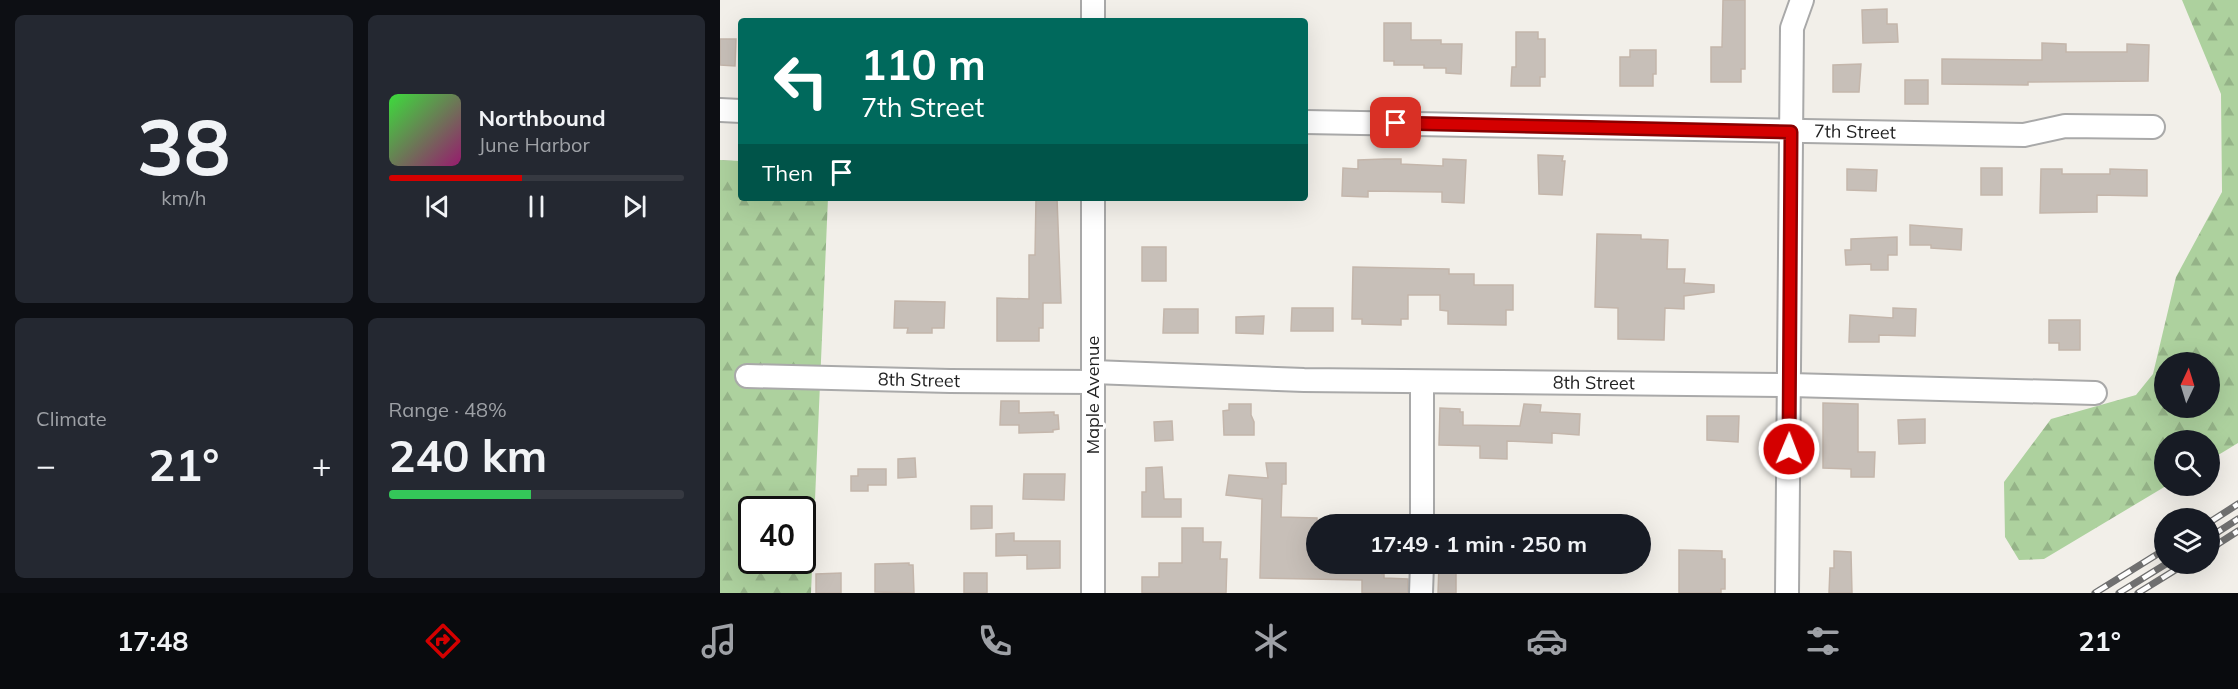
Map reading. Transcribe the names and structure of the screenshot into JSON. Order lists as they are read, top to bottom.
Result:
{
  "streets": {
    "street": ["7th Street", "8th Street", "Maple Avenue"]
  },
  "crossings": [
    ["8th Street", "Maple Avenue"]
  ],
  "north": "top",
  "page": {
    "tile": [
      ["38", "km/h"],
      "Climate",
      ["Range · 48%", "240 km"]
    ],
    "turn": ["110 m", "7th Street"],
    "song": ["Northbound", "June Harbor"],
    "then": "Then",
    "heat": ["−", "21°", "+"],
    "limit": "40",
    "trip": "17:49 · 1 min · 250 m",
    "tabs": ["17:48", "21°"]
  }
}
